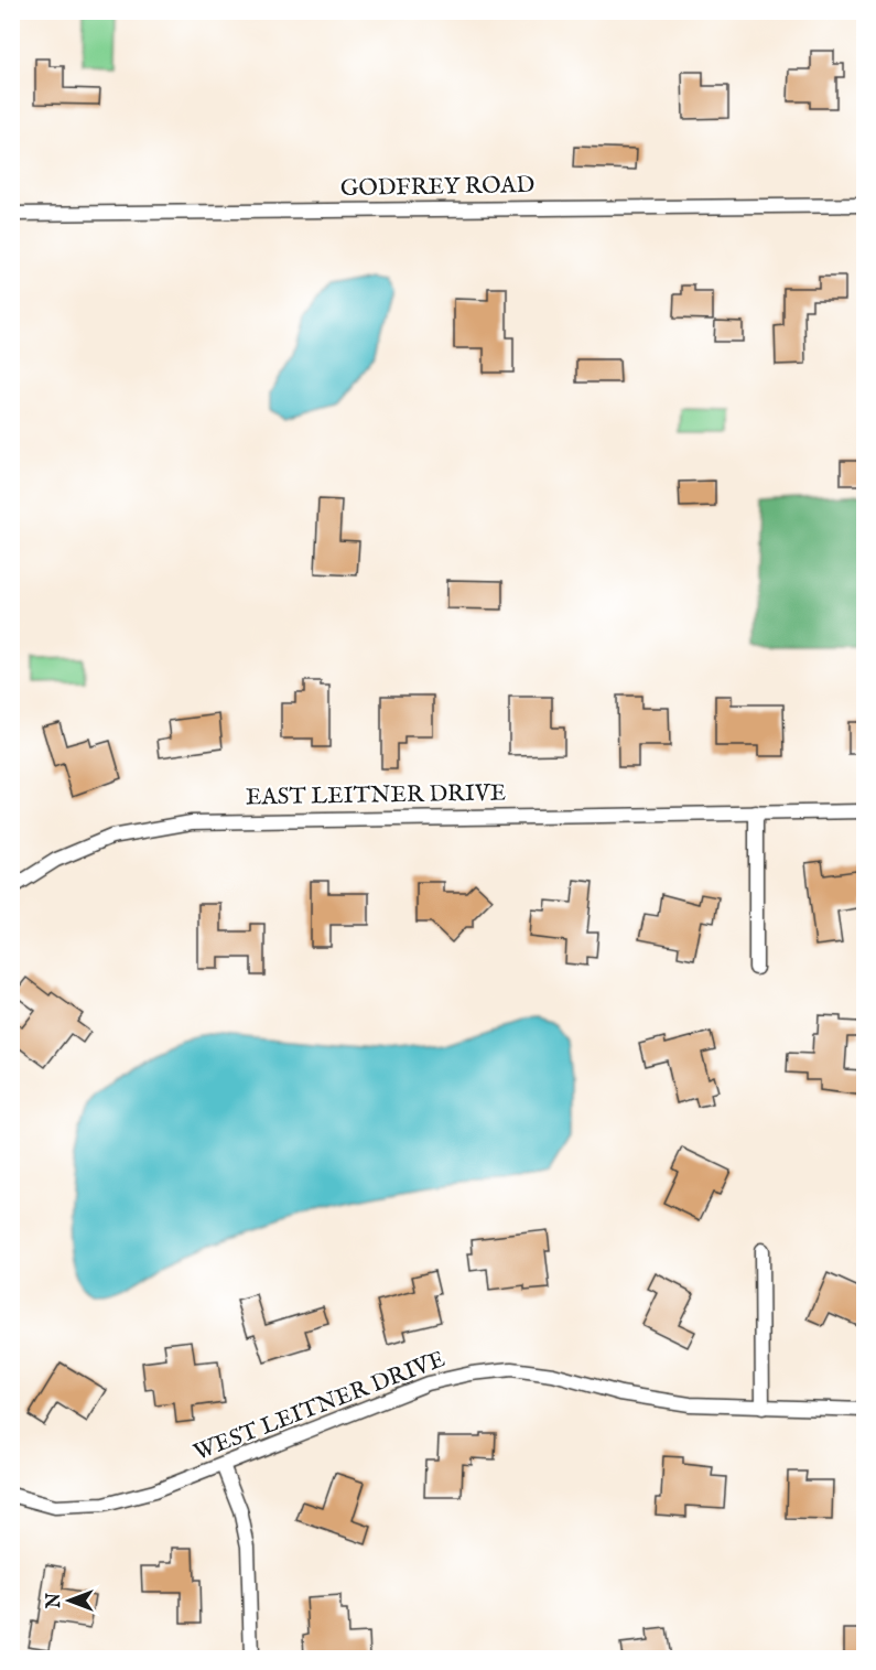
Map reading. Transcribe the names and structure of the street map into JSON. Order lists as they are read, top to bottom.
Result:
{
  "streets": {
    "street": ["GODFREY ROAD", "EAST LEITNER DRIVE", "WEST LEITNER DRIVE"]
  },
  "north": "left"
}
